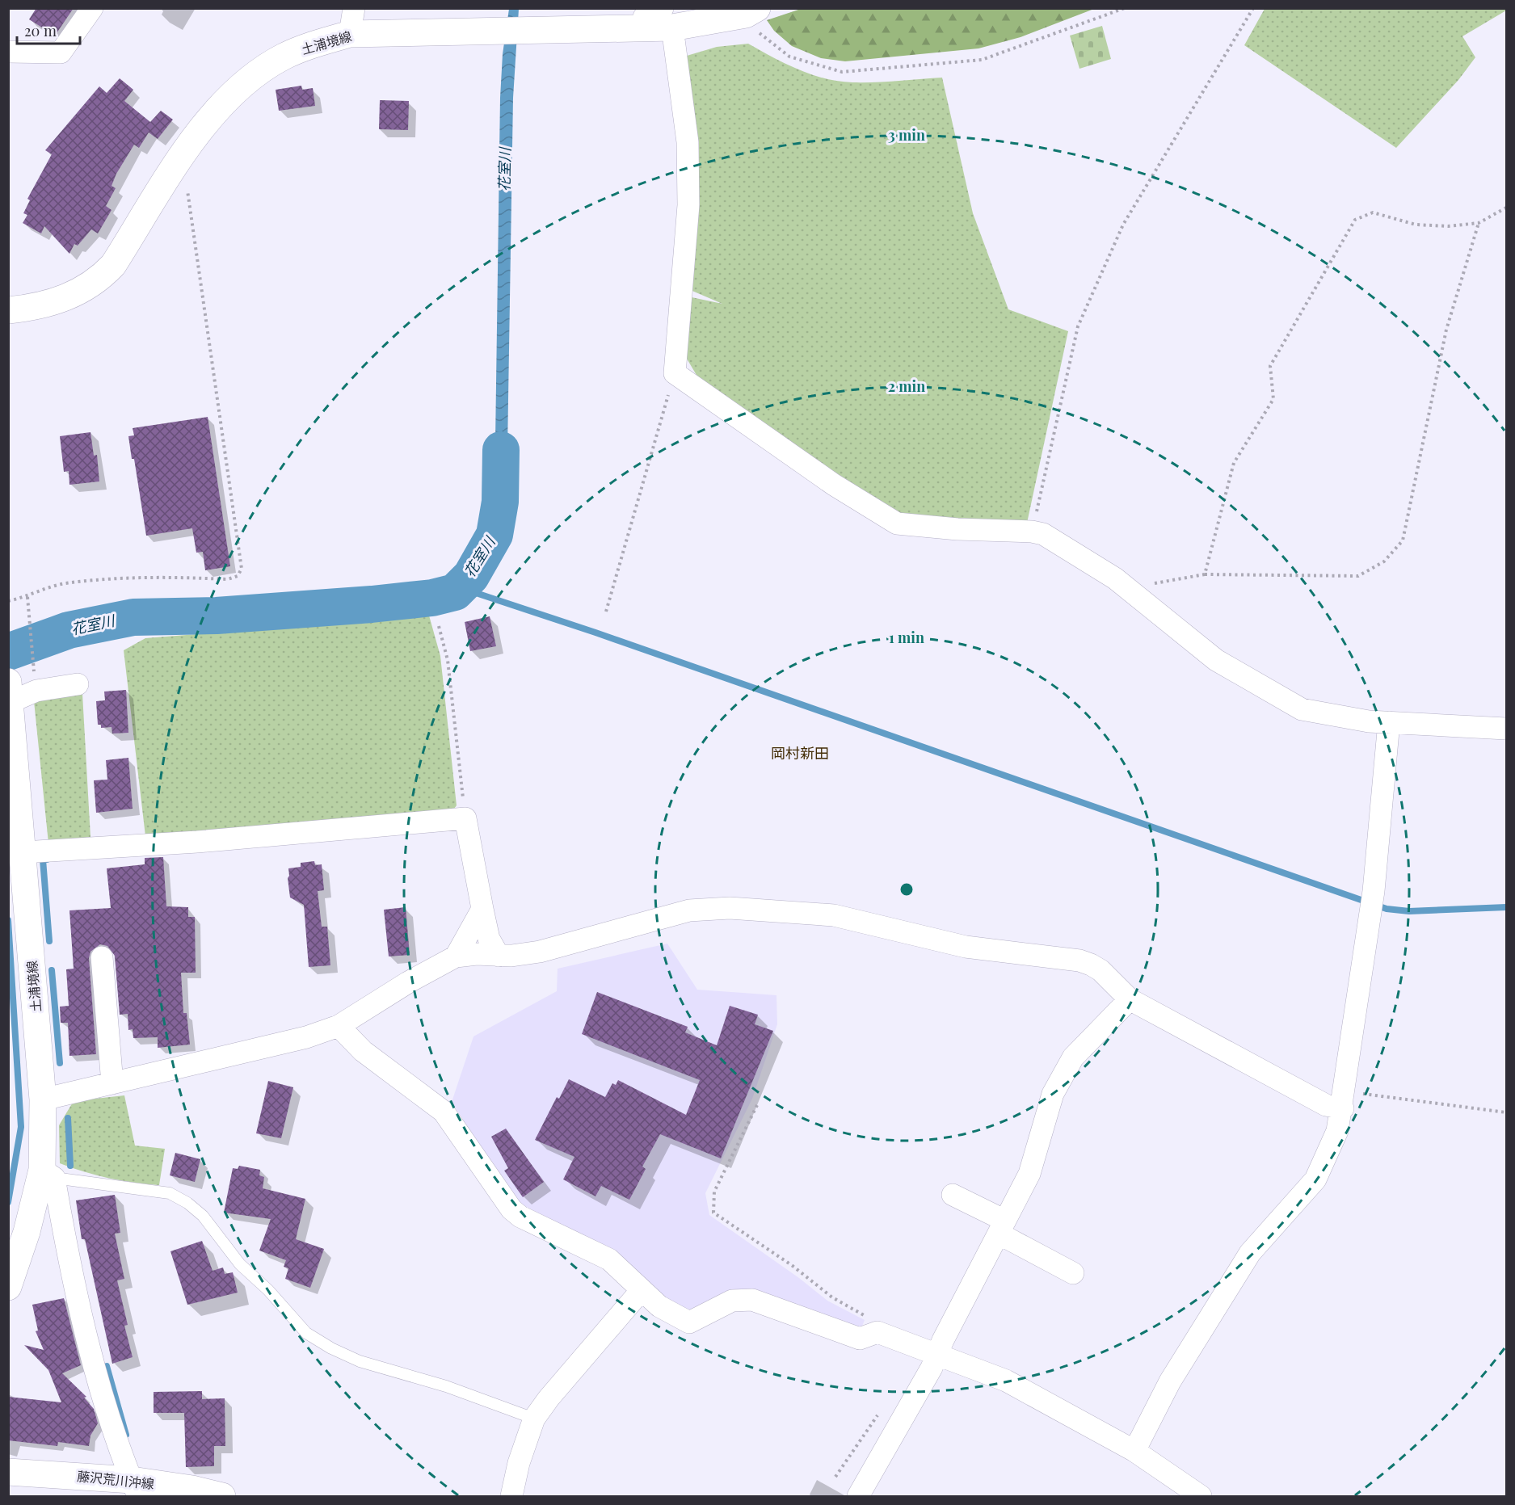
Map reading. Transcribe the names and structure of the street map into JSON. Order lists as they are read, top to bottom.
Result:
{
  "streets": {
    "main road": ["土浦境線", "藤沢荒川沖線"]
  },
  "districts": ["岡村新田"],
  "water": ["花室川"],
  "scale_bar": "20 m",
  "rings": ["3 min", "2 min", "1 min"]
}
